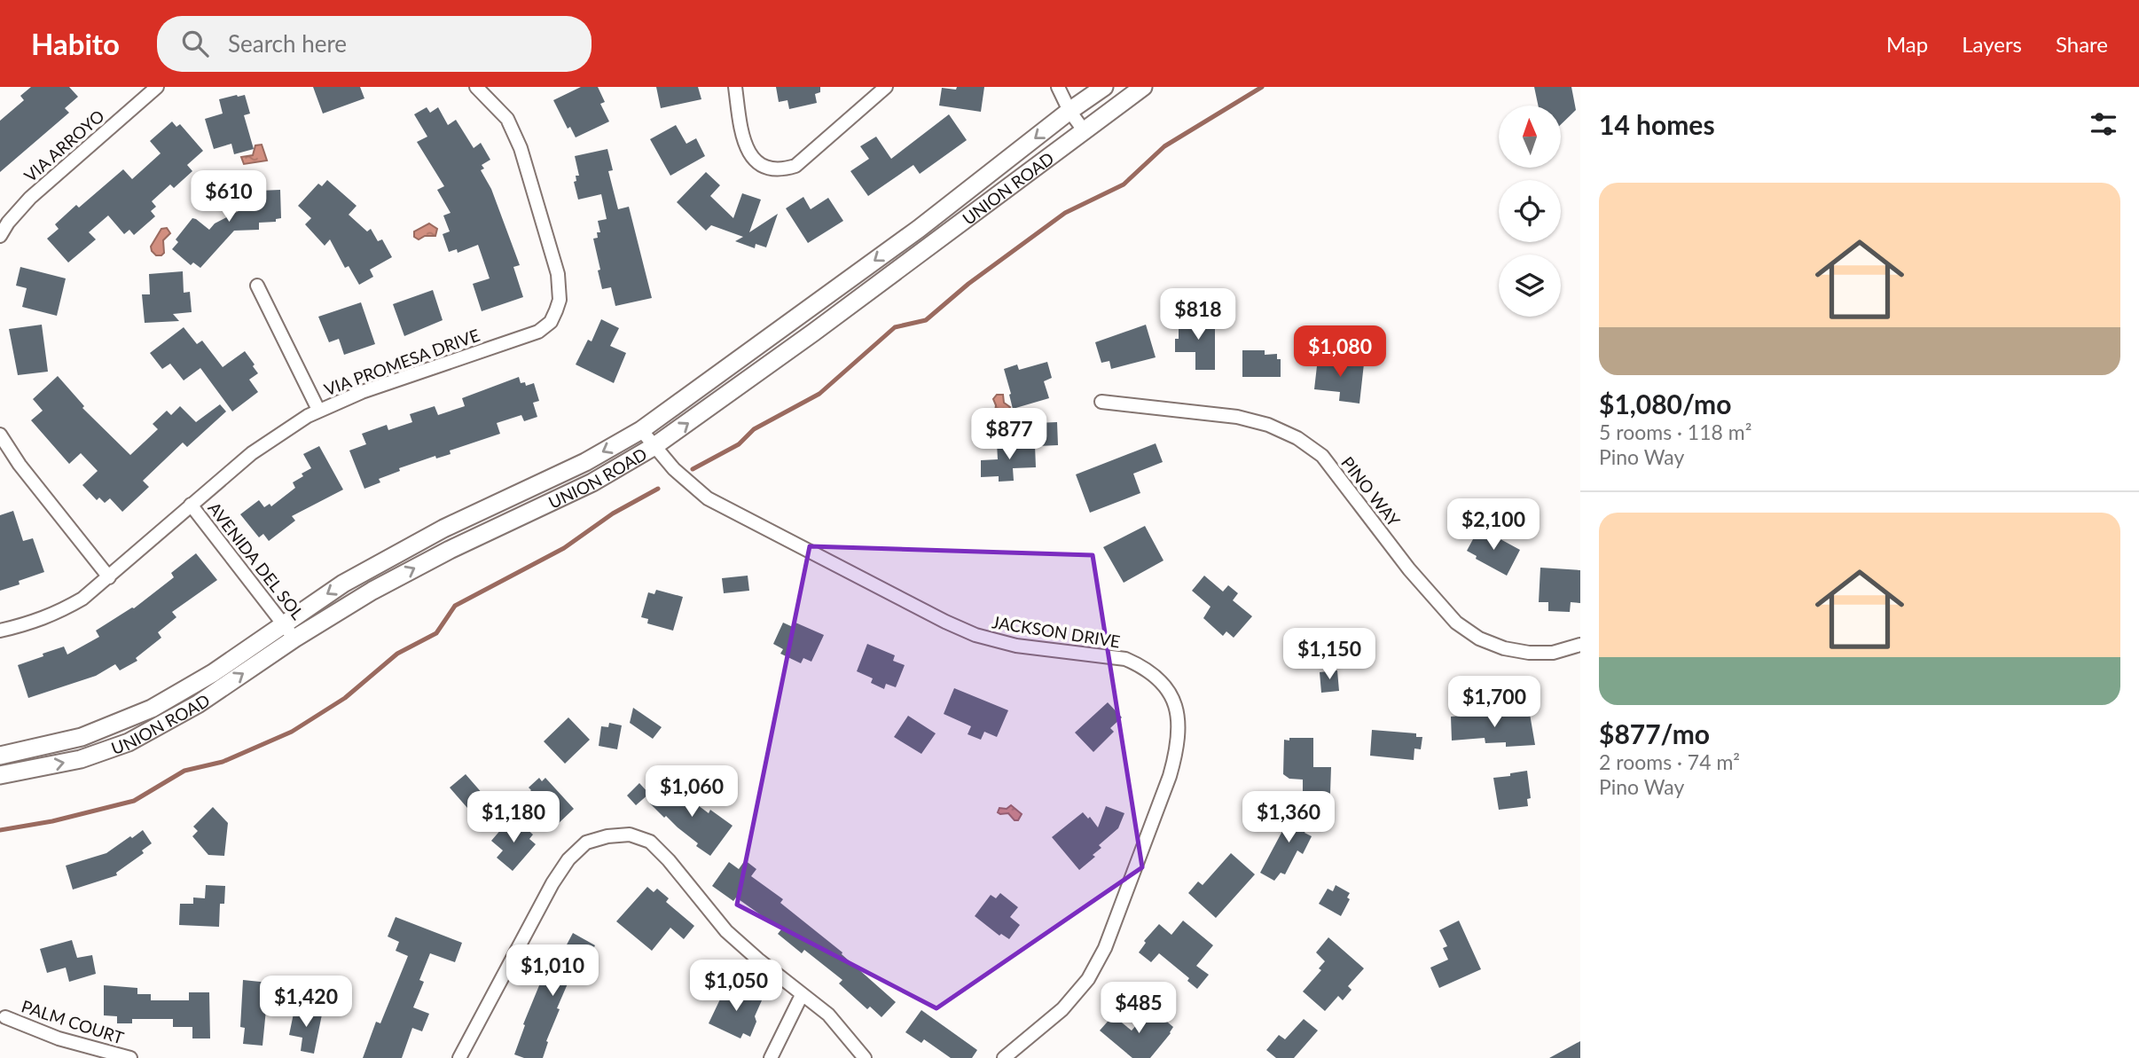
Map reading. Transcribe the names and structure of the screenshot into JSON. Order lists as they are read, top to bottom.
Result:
{
  "streets": {
    "main road": ["UNION ROAD"],
    "street": [
      "VIA ARROYO",
      "VIA PROMESA DRIVE",
      "PINO WAY",
      "AVENIDA DEL SOL",
      "JACKSON DRIVE",
      "PALM COURT"
    ]
  },
  "crossings": [
    ["UNION ROAD", "AVENIDA DEL SOL"],
    ["UNION ROAD", "JACKSON DRIVE"],
    ["VIA PROMESA DRIVE", "AVENIDA DEL SOL"]
  ],
  "north": "top",
  "page": {
    "header": "Habito",
    "search": "Search here",
    "nav": ["Map", "Layers", "Share"],
    "heading": "14 homes",
    "list": [
      {
        "name": "$1,080/mo",
        "note": "5 rooms · 118 m² · Pino Way"
      },
      {
        "name": "$877/mo",
        "note": "2 rooms · 74 m² · Pino Way"
      }
    ],
    "price": [
      "$610",
      "$818",
      "$1,080",
      "$877",
      "$2,100",
      "$1,150",
      "$1,700",
      "$1,060",
      "$1,180",
      "$1,360",
      "$1,010",
      "$1,050",
      "$1,420",
      "$485"
    ]
  }
}
